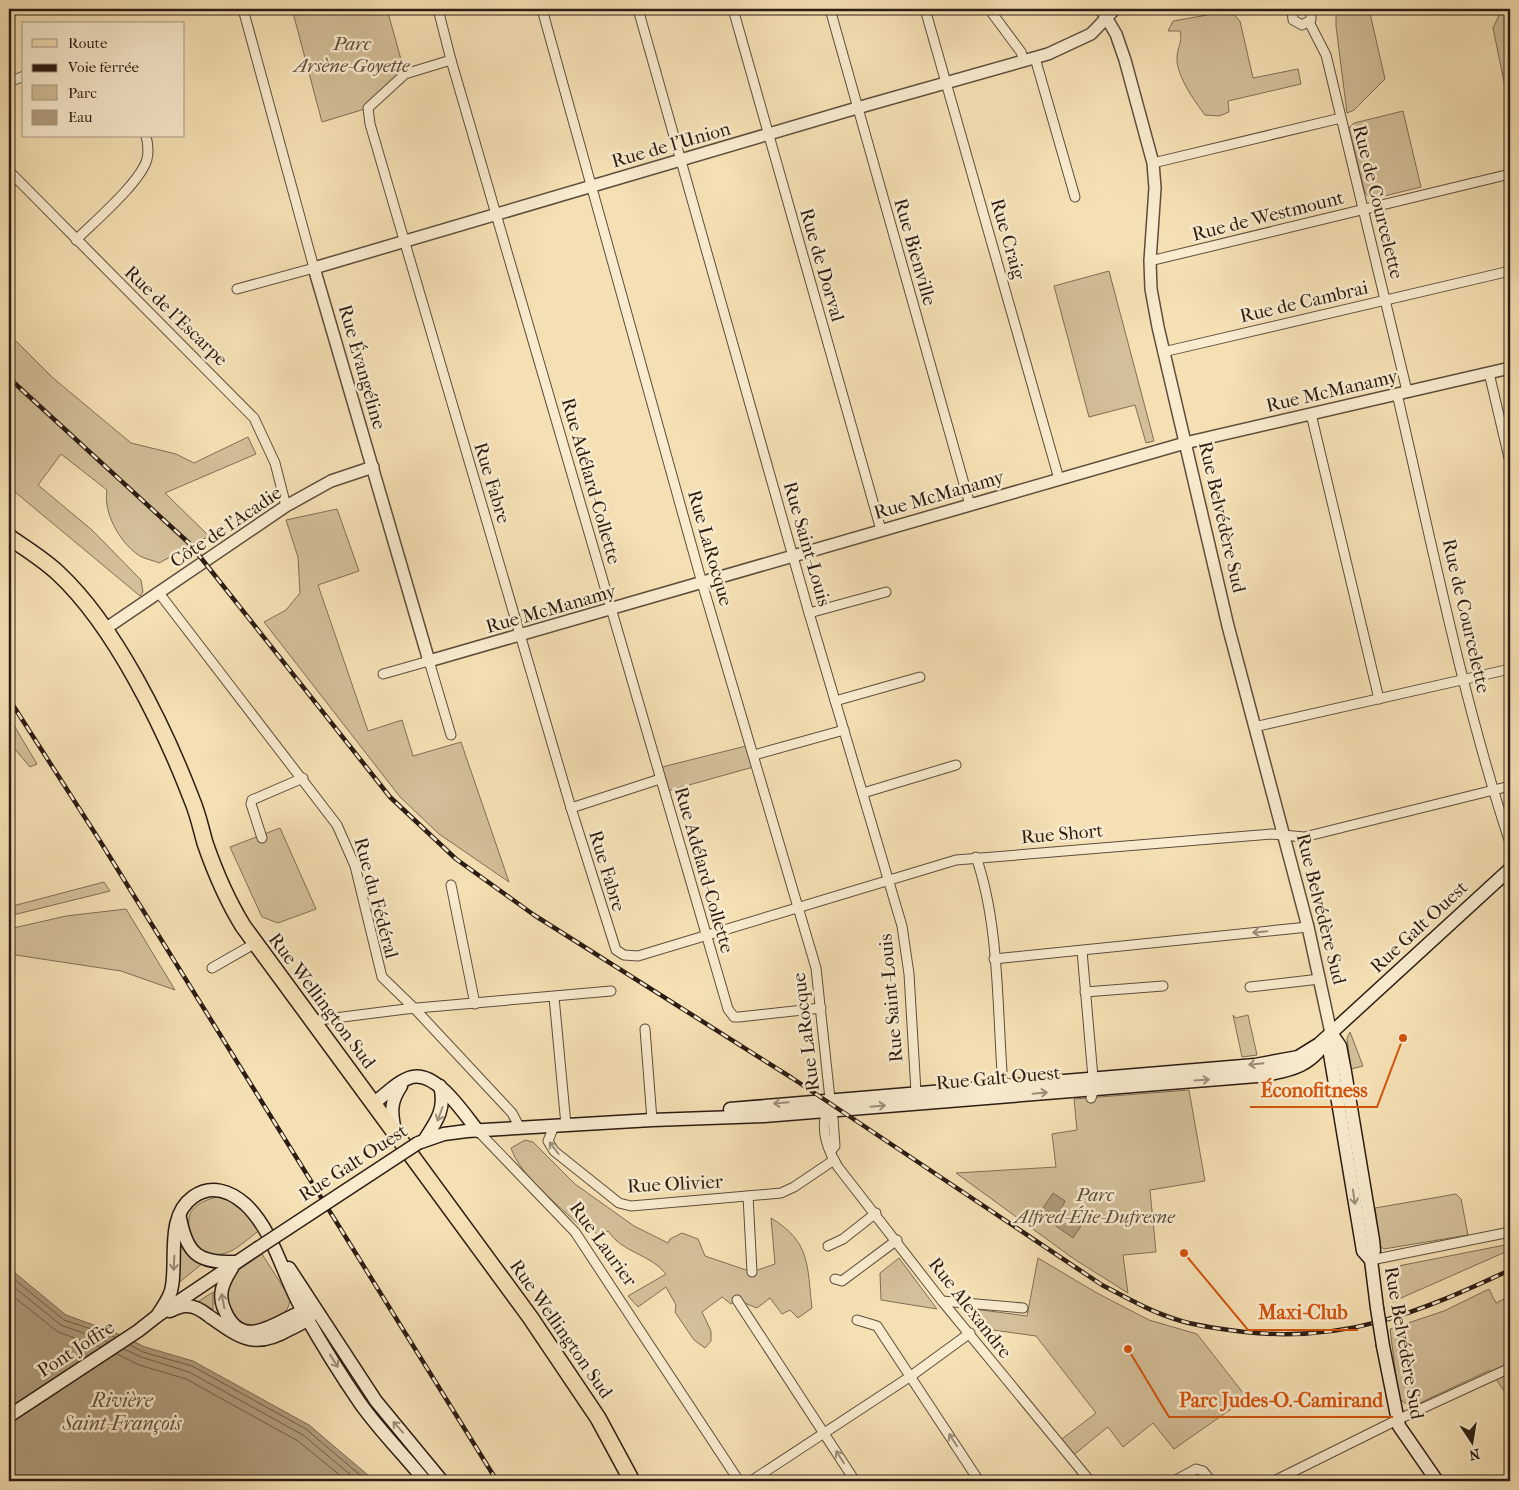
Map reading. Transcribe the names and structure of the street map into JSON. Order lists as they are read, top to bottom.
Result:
{
  "streets": {
    "main road": [
      "Rue Belvédère Sud",
      "Rue Galt Ouest",
      "Rue Wellington Sud",
      "Rue Laurier",
      "Pont Joffre"
    ],
    "street": [
      "Rue de l'Union",
      "Rue de Courcelette",
      "Rue de Westmount",
      "Rue Craig",
      "Rue Bienville",
      "Rue de Dorval",
      "Rue de Cambrai",
      "Rue de l'Escarpe",
      "Rue Évangéline",
      "Rue McManamy",
      "Rue Adélard-Collette",
      "Rue Fabre",
      "Côte de l'Acadie",
      "Rue Saint-Louis",
      "Rue LaRocque",
      "Rue Short",
      "Rue du Fédéral",
      "Rue Olivier",
      "Rue Alexandre"
    ]
  },
  "crossings": [
    ["Rue de l'Union", "Rue Craig"],
    ["Rue de l'Union", "Rue Bienville"],
    ["Rue de l'Union", "Rue de Dorval"],
    ["Rue de l'Union", "Rue Évangéline"],
    ["Rue de l'Union", "Rue Adélard-Collette"],
    ["Rue de l'Union", "Rue Fabre"],
    ["Rue de l'Union", "Rue Belvédère Sud"],
    ["Rue de l'Union", "Rue Saint-Louis"],
    ["Rue de l'Union", "Rue LaRocque"],
    ["Rue de Courcelette", "Rue de Westmount"],
    ["Rue de Courcelette", "Rue de Cambrai"],
    ["Rue de Courcelette", "Rue McManamy"],
    ["Rue de Courcelette", "Rue Short"],
    ["Rue de Westmount", "Rue Belvédère Sud"],
    ["Rue Craig", "Rue McManamy"],
    ["Rue Bienville", "Rue McManamy"],
    ["Rue de Dorval", "Rue McManamy"],
    ["Rue de Cambrai", "Rue Belvédère Sud"],
    ["Rue de l'Escarpe", "Côte de l'Acadie"],
    ["Rue Évangéline", "Rue McManamy"],
    ["Rue Évangéline", "Côte de l'Acadie"],
    ["Rue McManamy", "Rue Adélard-Collette"],
    ["Rue McManamy", "Rue Fabre"],
    ["Rue McManamy", "Rue Belvédère Sud"],
    ["Rue McManamy", "Rue Saint-Louis"],
    ["Rue McManamy", "Rue LaRocque"],
    ["Rue Adélard-Collette", "Rue Fabre"],
    ["Rue Adélard-Collette", "Rue LaRocque"],
    ["Rue Adélard-Collette", "Rue Short"],
    ["Rue Fabre", "Rue Short"],
    ["Rue Belvédère Sud", "Rue Short"],
    ["Rue Belvédère Sud", "Rue Galt Ouest"],
    ["Côte de l'Acadie", "Rue du Fédéral"],
    ["Côte de l'Acadie", "Rue Wellington Sud"],
    ["Rue Saint-Louis", "Rue Short"],
    ["Rue Saint-Louis", "Rue Galt Ouest"],
    ["Rue LaRocque", "Rue Short"],
    ["Rue LaRocque", "Rue Galt Ouest"],
    ["Rue LaRocque", "Rue Alexandre"],
    ["Rue du Fédéral", "Rue Galt Ouest"],
    ["Rue Galt Ouest", "Rue Olivier"],
    ["Rue Galt Ouest", "Rue Laurier"],
    ["Rue Galt Ouest", "Rue Alexandre"],
    ["Rue Galt Ouest", "Pont Joffre"],
    ["Rue Olivier", "Rue Alexandre"]
  ],
  "one_way": ["Rue Olivier"],
  "water": ["Rivière Saint-François"],
  "parks": ["Parc Arsène-Goyette", "Parc Alfred-Élie-Dufresne"],
  "places": ["Éconofitness", "Maxi-Club", "Parc Judes-O.-Camirand"],
  "legend": [
    "Route",
    "Voie ferrée",
    "Parc",
    "Eau"
  ],
  "north": "bottom"
}
